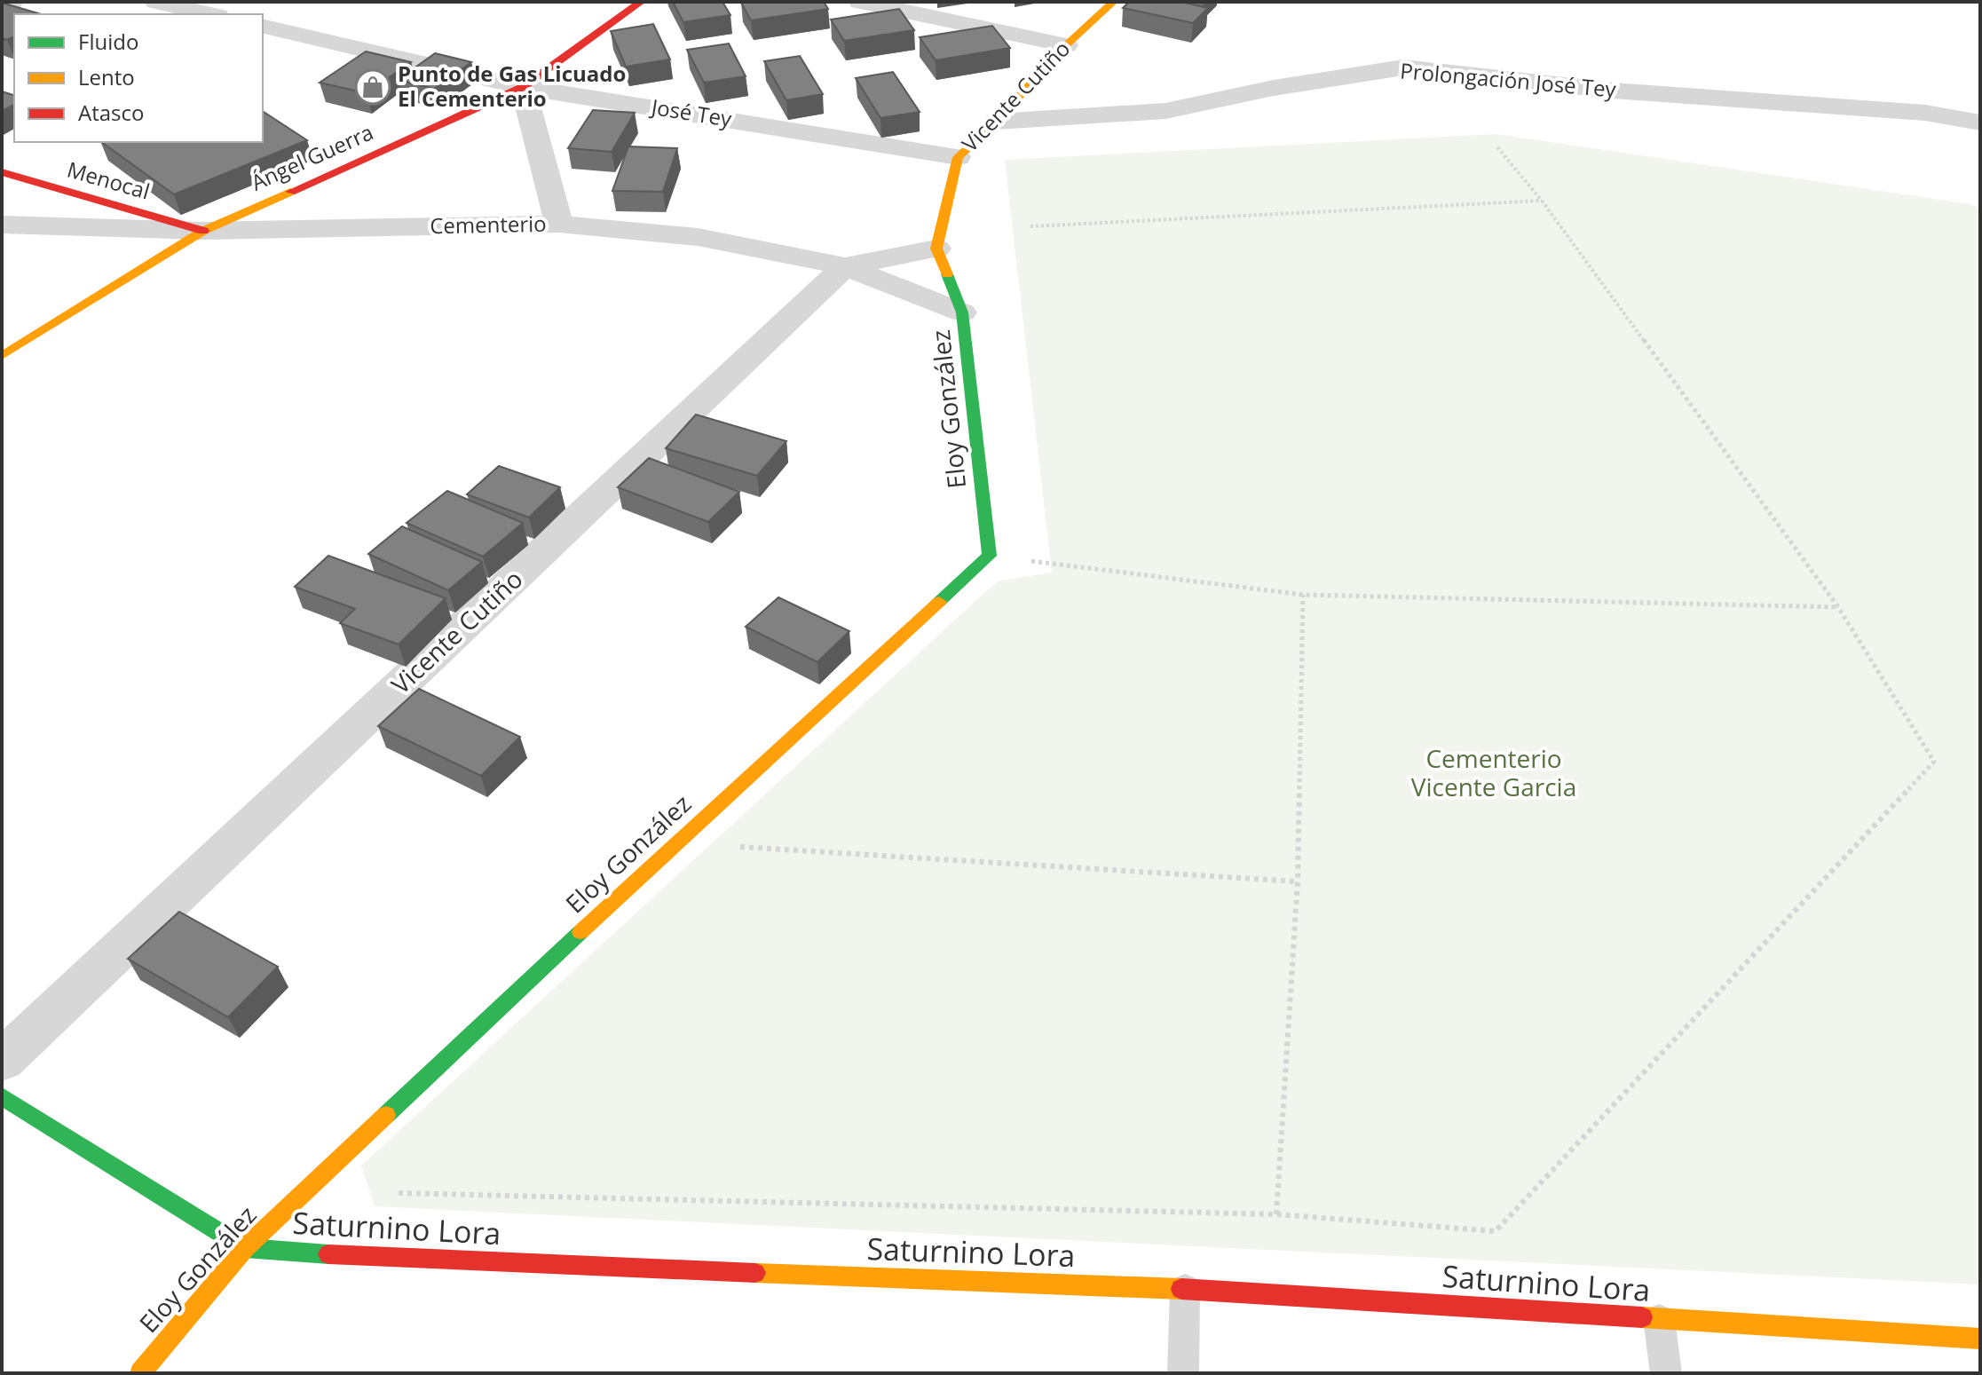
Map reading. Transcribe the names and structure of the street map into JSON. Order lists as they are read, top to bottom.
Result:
{
  "streets": {
    "street": [
      "Prolongación José Tey",
      "Vicente Cutiño",
      "José Tey",
      "Ángel Guerra",
      "Menocal",
      "Cementerio",
      "Eloy González",
      "Saturnino Lora"
    ]
  },
  "crossings": [
    ["Prolongación José Tey", "Vicente Cutiño"],
    ["Vicente Cutiño", "José Tey"],
    ["Vicente Cutiño", "Cementerio"],
    ["José Tey", "Ángel Guerra"],
    ["Ángel Guerra", "Menocal"],
    ["Ángel Guerra", "Cementerio"],
    ["Menocal", "Cementerio"],
    ["Cementerio", "Eloy González"],
    ["Eloy González", "Saturnino Lora"]
  ],
  "parks": ["Cementerio Vicente Garcia"],
  "places": {
    "shop": ["Punto de Gas Licuado El Cementerio"]
  },
  "legend": ["Fluido", "Lento", "Atasco"]
}
